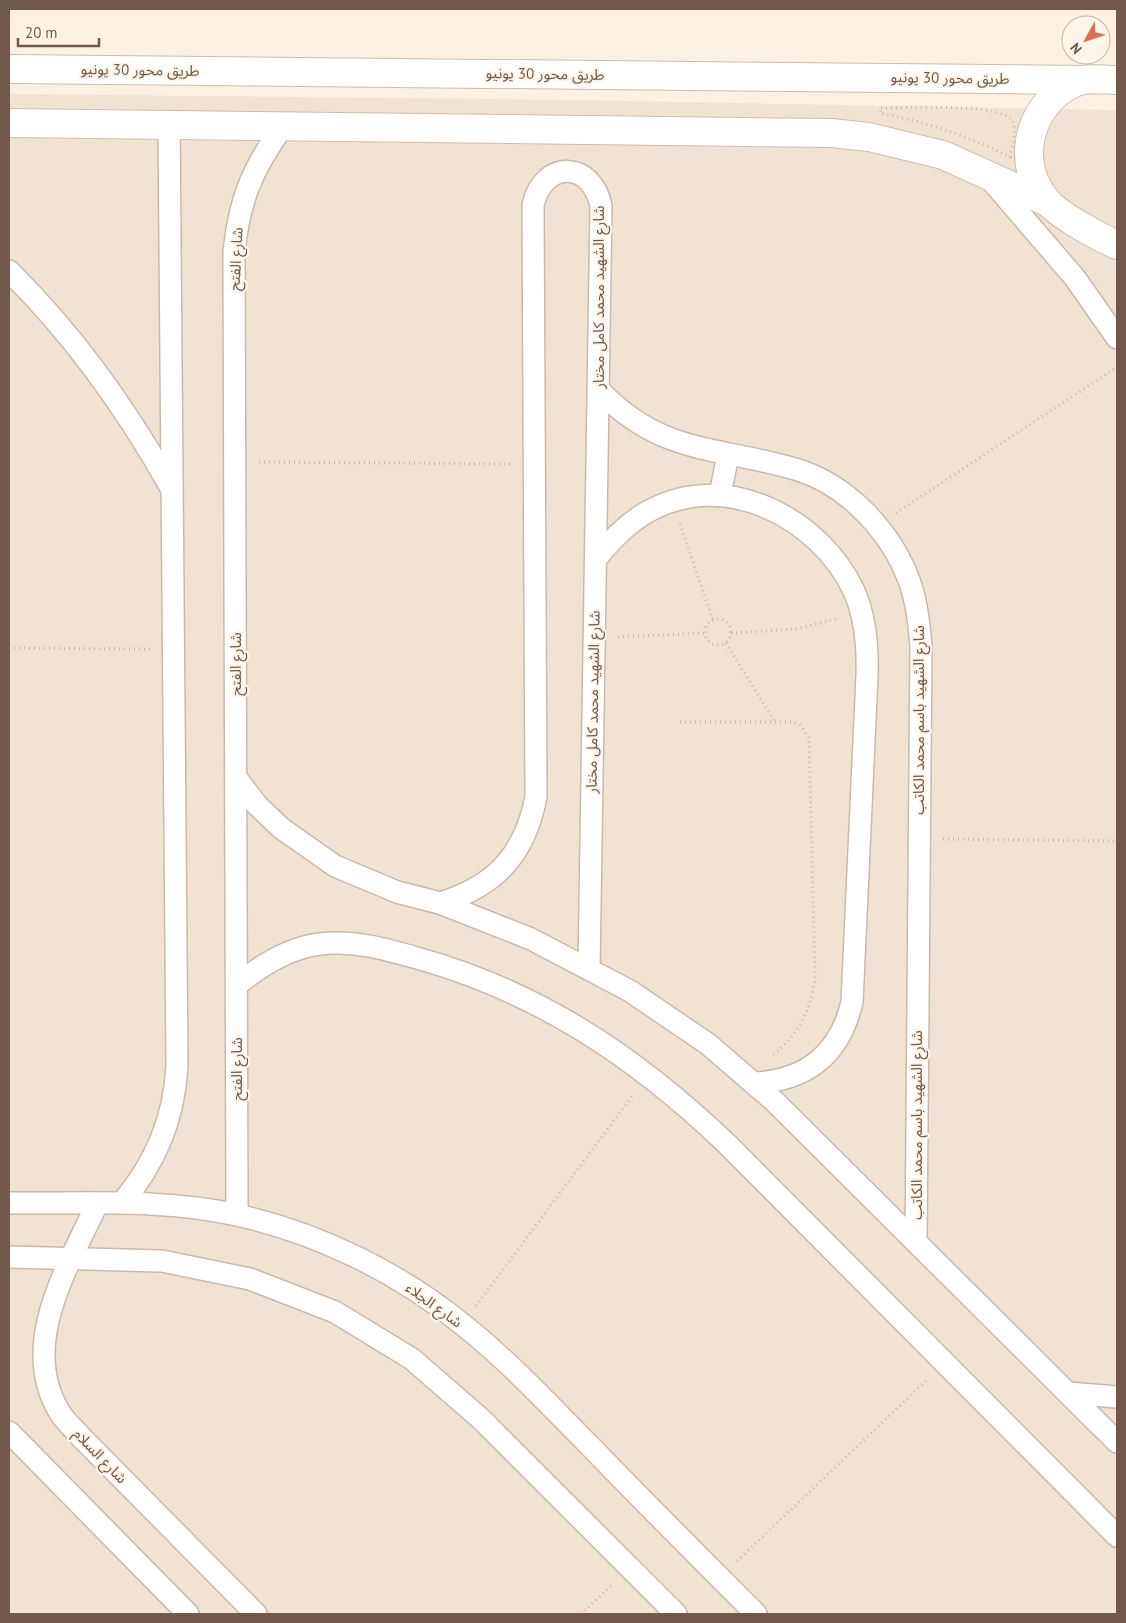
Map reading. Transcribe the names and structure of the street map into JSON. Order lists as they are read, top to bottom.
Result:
{
  "streets": {
    "street": [
      "طريق محور 30 يونيو",
      "شارع الفتح",
      "شارع الشهيد محمد كامل مختار",
      "شارع الشهيد باسم محمد الكاتب",
      "شارع الجلاء",
      "شارع السلام"
    ]
  },
  "crossings": [
    ["شارع الفتح", "شارع الجلاء"],
    ["شارع الشهيد محمد كامل مختار", "شارع الشهيد باسم محمد الكاتب"],
    ["شارع الجلاء", "شارع السلام"]
  ],
  "scale_bar": "20 m",
  "north": "bottom left"
}
